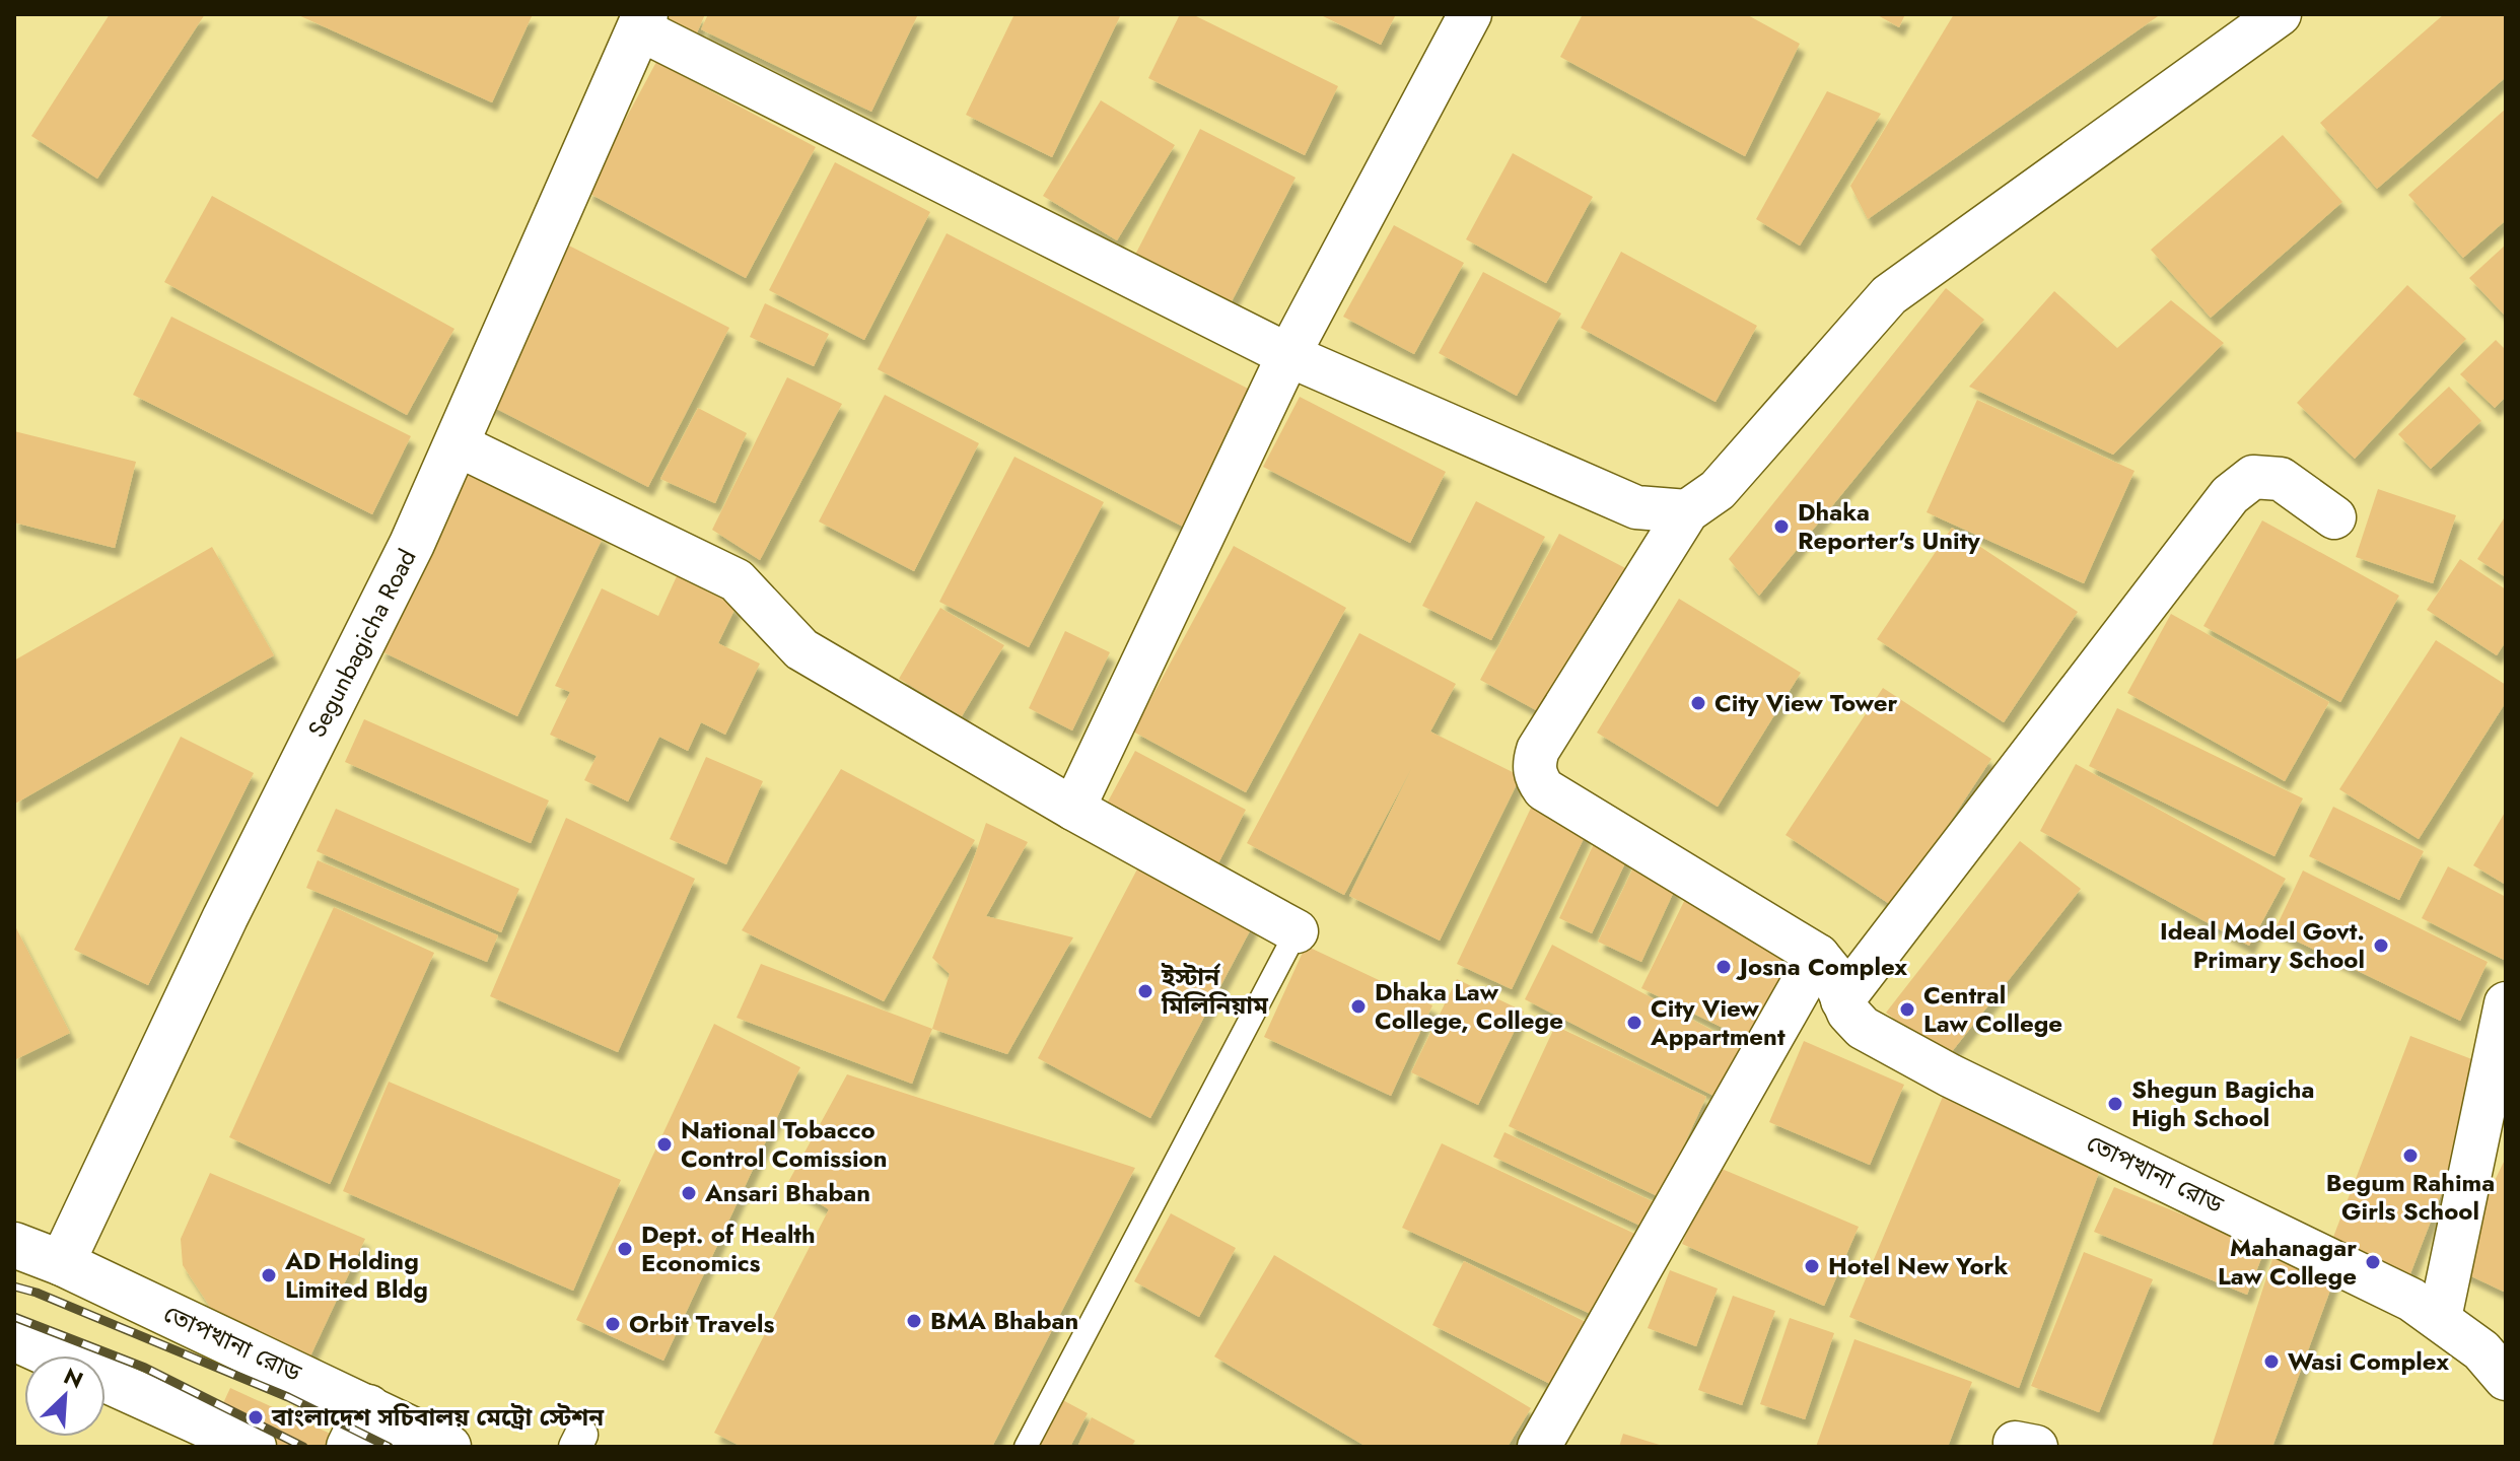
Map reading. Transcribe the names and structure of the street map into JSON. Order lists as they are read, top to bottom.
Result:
{
  "streets": {
    "main road": ["Segunbagicha Road", "তোপখানা রোড"]
  },
  "crossings": [
    ["Segunbagicha Road", "তোপখানা রোড"]
  ],
  "places": [
    "Dhaka Reporter's Unity",
    "City View Tower",
    "Ideal Model Govt. Primary School",
    "Josna Complex",
    "ইস্টার্ন মিলিনিয়াম",
    "Dhaka Law College, College",
    "Central Law College",
    "City View Appartment",
    "Shegun Bagicha High School",
    "National Tobacco Control Comission",
    "Begum Rahima Girls School",
    "Ansari Bhaban",
    "Dept. of Health Economics",
    "Mahanagar Law College",
    "Hotel New York",
    "AD Holding Limited Bldg",
    "BMA Bhaban",
    "Orbit Travels",
    "Wasi Complex",
    "বাংলাদেশ সচিবালয় মেট্রো স্টেশন"
  ],
  "north": "top right"
}
